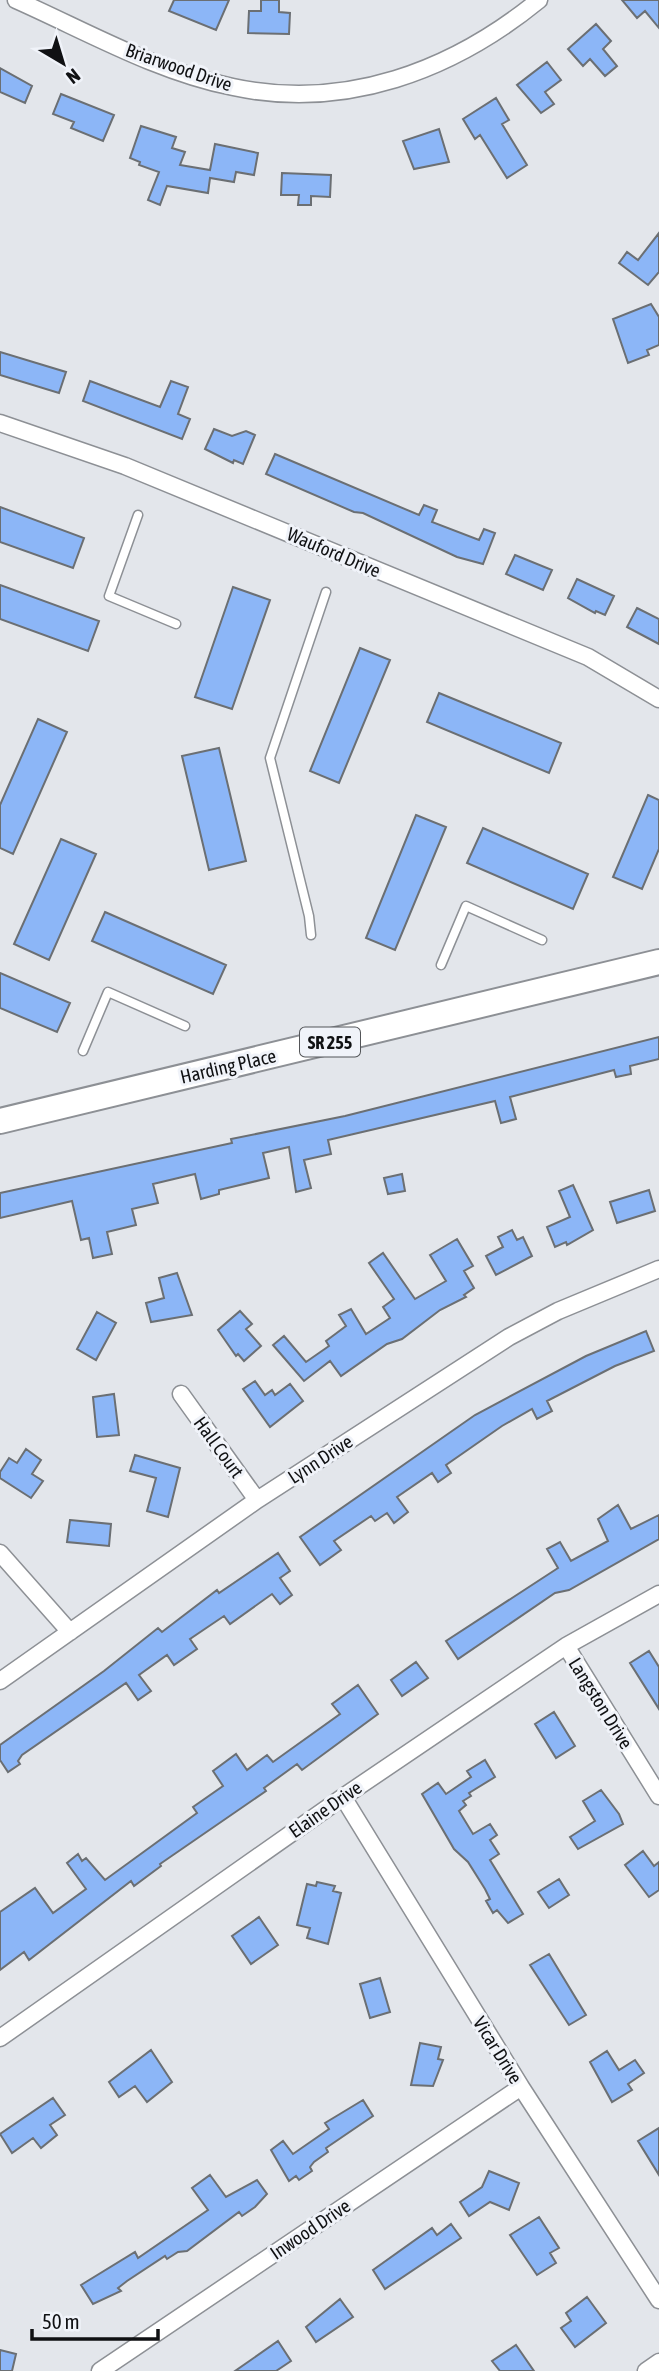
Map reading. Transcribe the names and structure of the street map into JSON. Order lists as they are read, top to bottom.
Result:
{
  "streets": {
    "main road": ["SR 255", "Harding Place"],
    "street": [
      "Briarwood Drive",
      "Wauford Drive",
      "Hall Court",
      "Lynn Drive",
      "Langston Drive",
      "Elaine Drive",
      "Vicar Drive",
      "Inwood Drive"
    ]
  },
  "crossings": [
    ["Hall Court", "Lynn Drive"],
    ["Langston Drive", "Elaine Drive"],
    ["Elaine Drive", "Vicar Drive"],
    ["Vicar Drive", "Inwood Drive"]
  ],
  "scale_bar": "50 m",
  "north": "bottom right"
}
